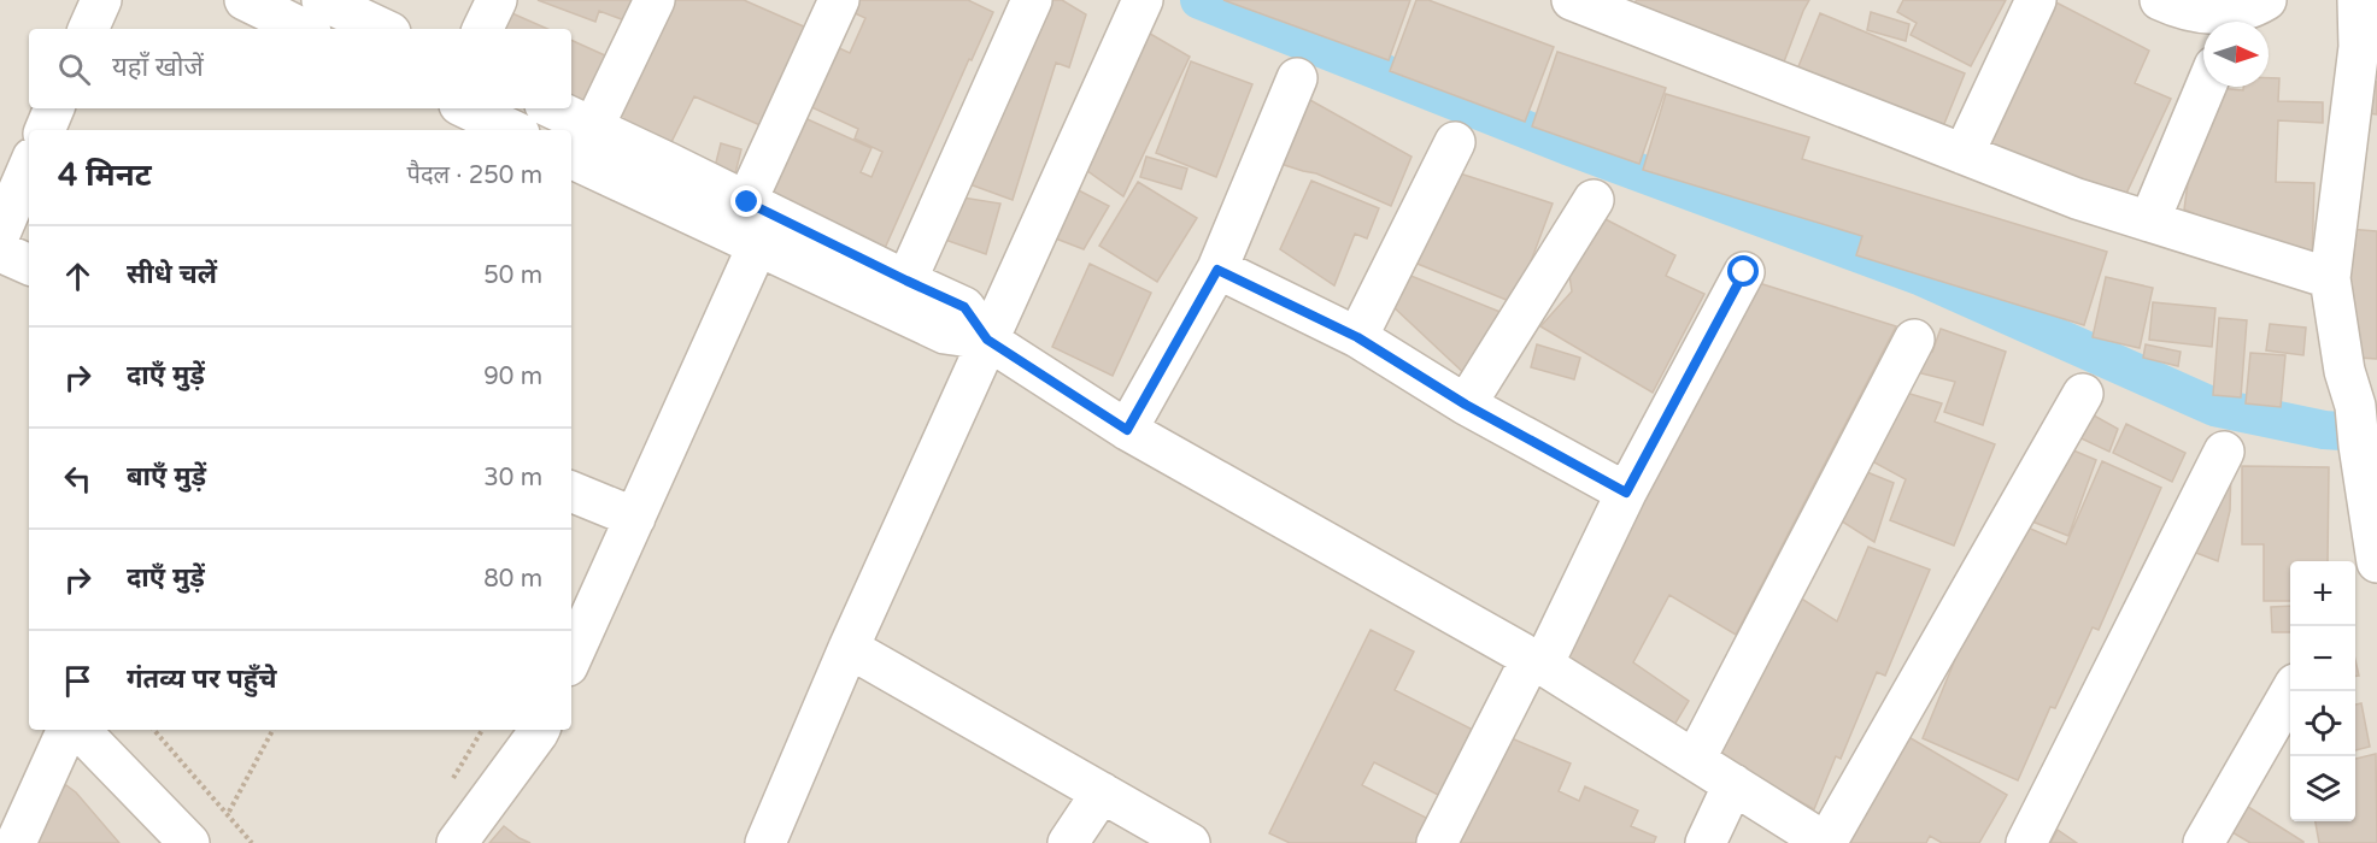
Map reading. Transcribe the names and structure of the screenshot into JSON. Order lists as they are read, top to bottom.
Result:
{
  "north": "right",
  "page": {
    "search": "यहाँ खोजें",
    "heading": ["4 मिनट", "पैदल · 250 m"],
    "list": [
      ["सीधे चलें", "50 m"],
      ["दाएँ मुड़ें", "90 m"],
      ["बाएँ मुड़ें", "30 m"],
      ["दाएँ मुड़ें", "80 m"],
      "गंतव्य पर पहुँचे"
    ],
    "map_buttons": ["+", "−"]
  }
}
